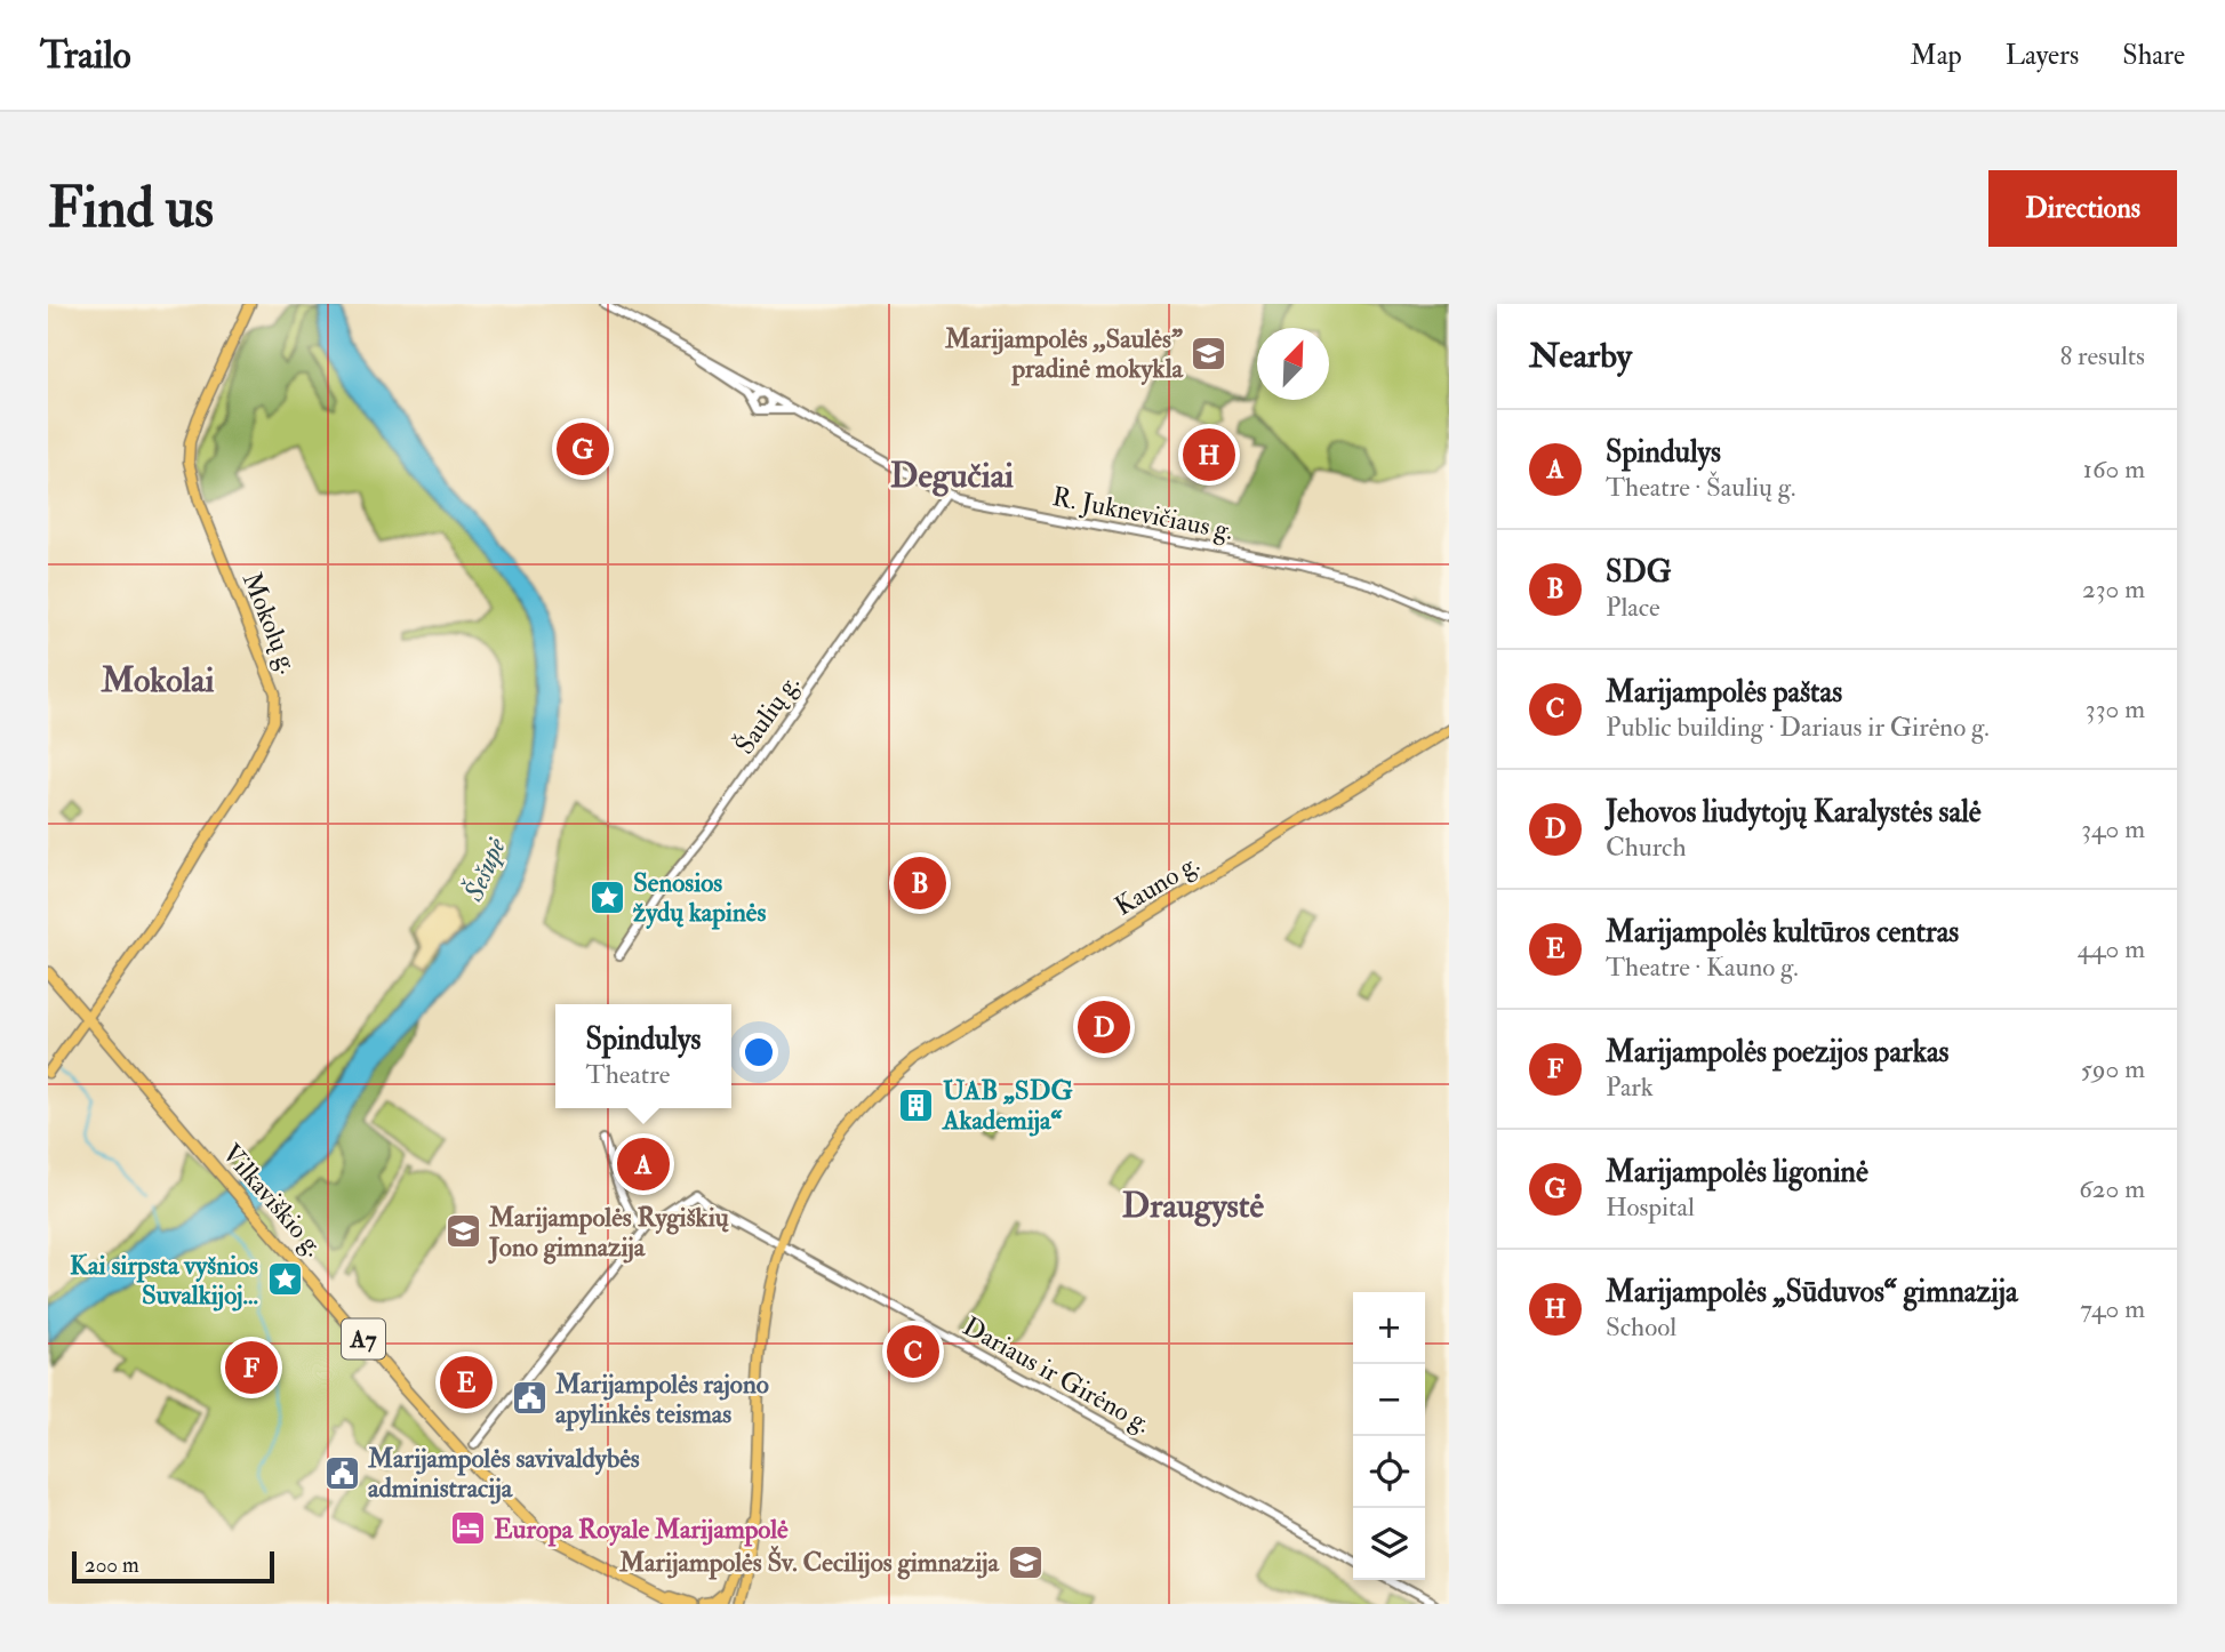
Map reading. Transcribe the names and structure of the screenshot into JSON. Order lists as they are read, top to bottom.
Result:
{
  "streets": {
    "highway": ["Vilkaviškio g.", "A7"],
    "main road": ["Mokolų g.", "Kauno g."],
    "street": ["R. Juknevičiaus g.", "Šaulių g.", "Dariaus ir Girėno g."]
  },
  "crossings": [
    ["R. Juknevičiaus g.", "Šaulių g."],
    ["Mokolų g.", "Vilkaviškio g."],
    ["Kauno g.", "Dariaus ir Girėno g."]
  ],
  "districts": ["Degučiai", "Mokolai", "Draugystė"],
  "water": ["Šešupė"],
  "places": {
    "school or university": ["Marijampolės ,,Saulės\" pradinė mokykla", "Marijampolės Rygiškių Jono gimnazija", "Marijampolės Šv. Cecilijos gimnazija"],
    "place": ["Senosios žydų kapinės", "Kai sirpsta vyšnios Suvalkijoj..."],
    "building": ["UAB „SDG Akademija“"],
    "public building": ["Marijampolės rajono apylinkės teismas", "Marijampolės savivaldybės administracija"],
    "hotel": ["Europa Royale Marijampolė"]
  },
  "scale_bar": "200 m",
  "north": "top right",
  "page": {
    "header": "Trailo",
    "nav": ["Map", "Layers", "Share"],
    "buttons": "Directions",
    "title": "Find us",
    "heading": ["Nearby", "8 results"],
    "list": [
      {
        "mark": "A",
        "name": "Spindulys",
        "note": "Theatre · Šaulių g.",
        "value": "160 m"
      },
      {
        "mark": "B",
        "name": "SDG",
        "note": "Place",
        "value": "230 m"
      },
      {
        "mark": "C",
        "name": "Marijampolės paštas",
        "note": "Public building · Dariaus ir Girėno g.",
        "value": "330 m"
      },
      {
        "mark": "D",
        "name": "Jehovos liudytojų Karalystės salė",
        "note": "Church",
        "value": "340 m"
      },
      {
        "mark": "E",
        "name": "Marijampolės kultūros centras",
        "note": "Theatre · Kauno g.",
        "value": "440 m"
      },
      {
        "mark": "F",
        "name": "Marijampolės poezijos parkas",
        "note": "Park",
        "value": "590 m"
      },
      {
        "mark": "G",
        "name": "Marijampolės ligoninė",
        "note": "Hospital",
        "value": "620 m"
      },
      {
        "mark": "H",
        "name": "Marijampolės „Sūduvos“ gimnazija",
        "note": "School",
        "value": "740 m"
      }
    ],
    "pins": [
      "G",
      "H",
      "B",
      "D",
      "A",
      "C",
      "F",
      "E"
    ],
    "popup": ["Spindulys", "Theatre"],
    "map_buttons": ["+", "−"],
    "scale": "200 m"
  }
}
